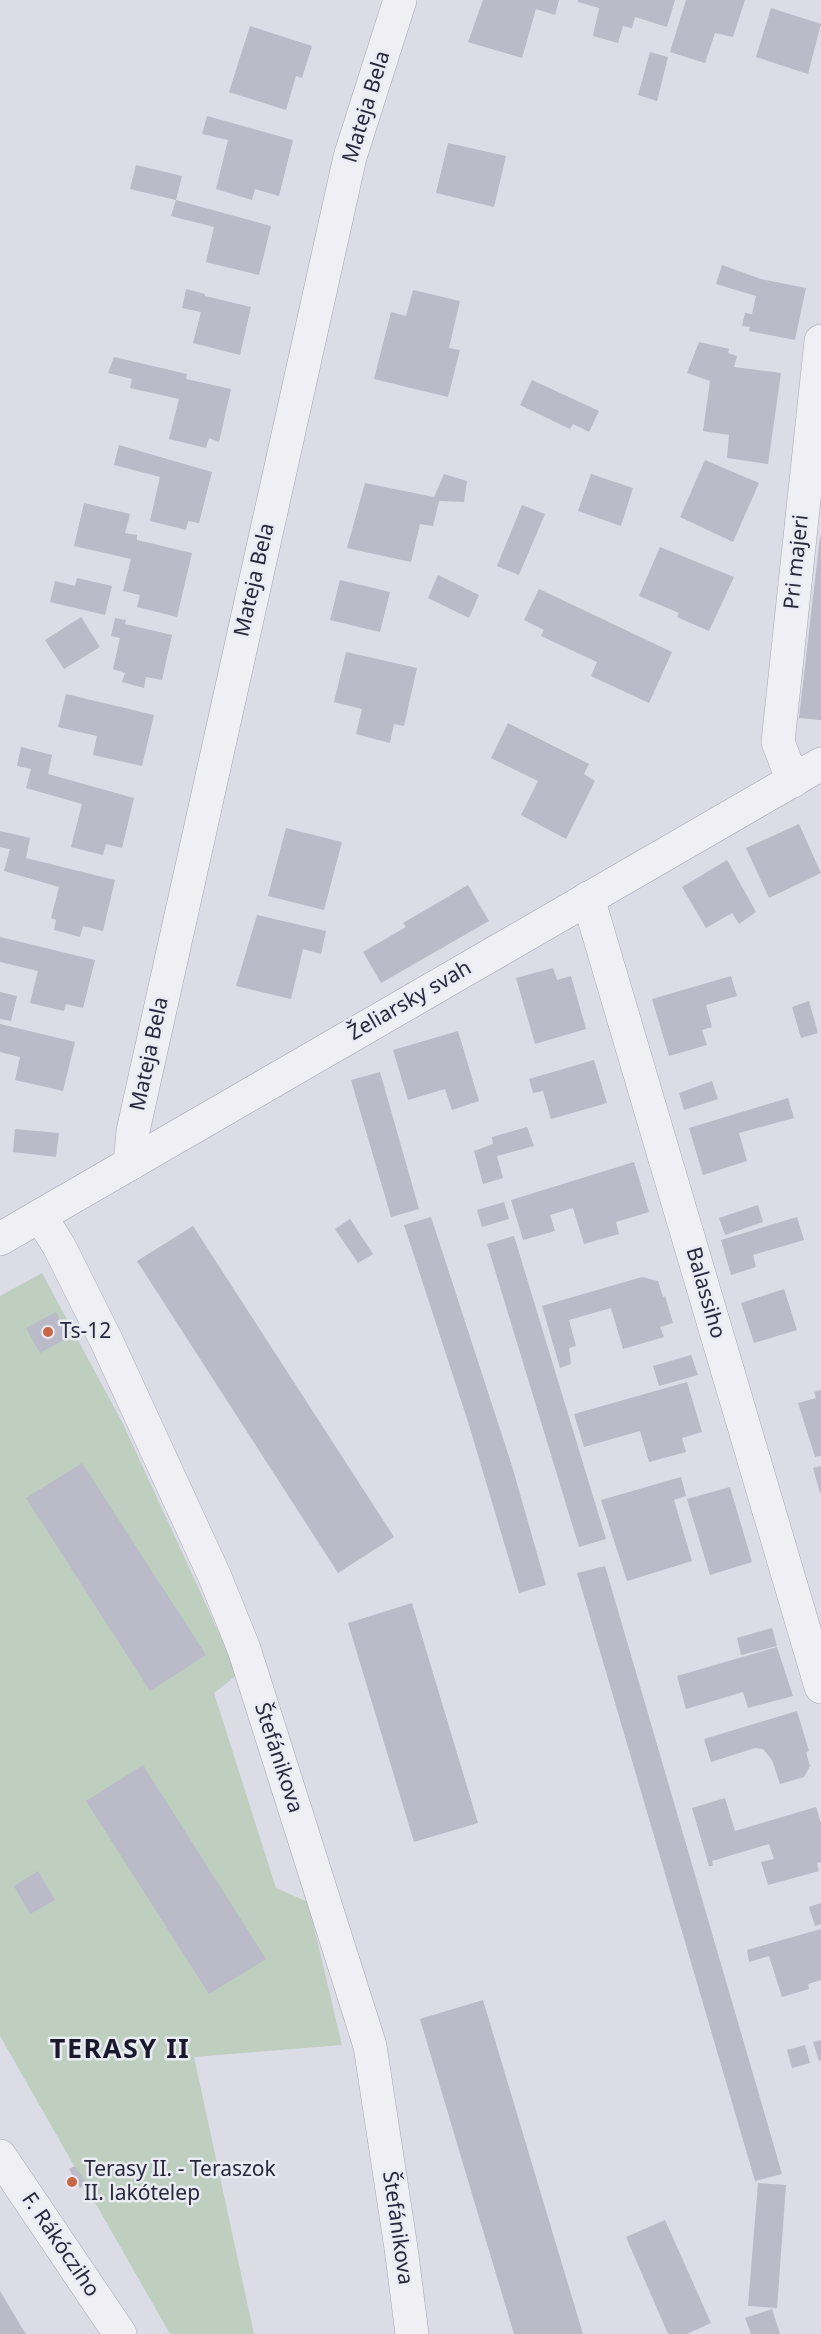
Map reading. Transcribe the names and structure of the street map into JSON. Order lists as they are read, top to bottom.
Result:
{
  "streets": {
    "street": [
      "Mateja Bela",
      "Pri majeri",
      "Želiarsky svah",
      "Balassiho",
      "Štefánikova",
      "F. Rákócziho"
    ]
  },
  "crossings": [
    ["Mateja Bela", "Želiarsky svah"],
    ["Pri majeri", "Želiarsky svah"],
    ["Želiarsky svah", "Balassiho"],
    ["Želiarsky svah", "Štefánikova"]
  ],
  "districts": ["TERASY II"],
  "places": ["Ts-12", "Terasy II. - Teraszok II. lakótelep"]
}
